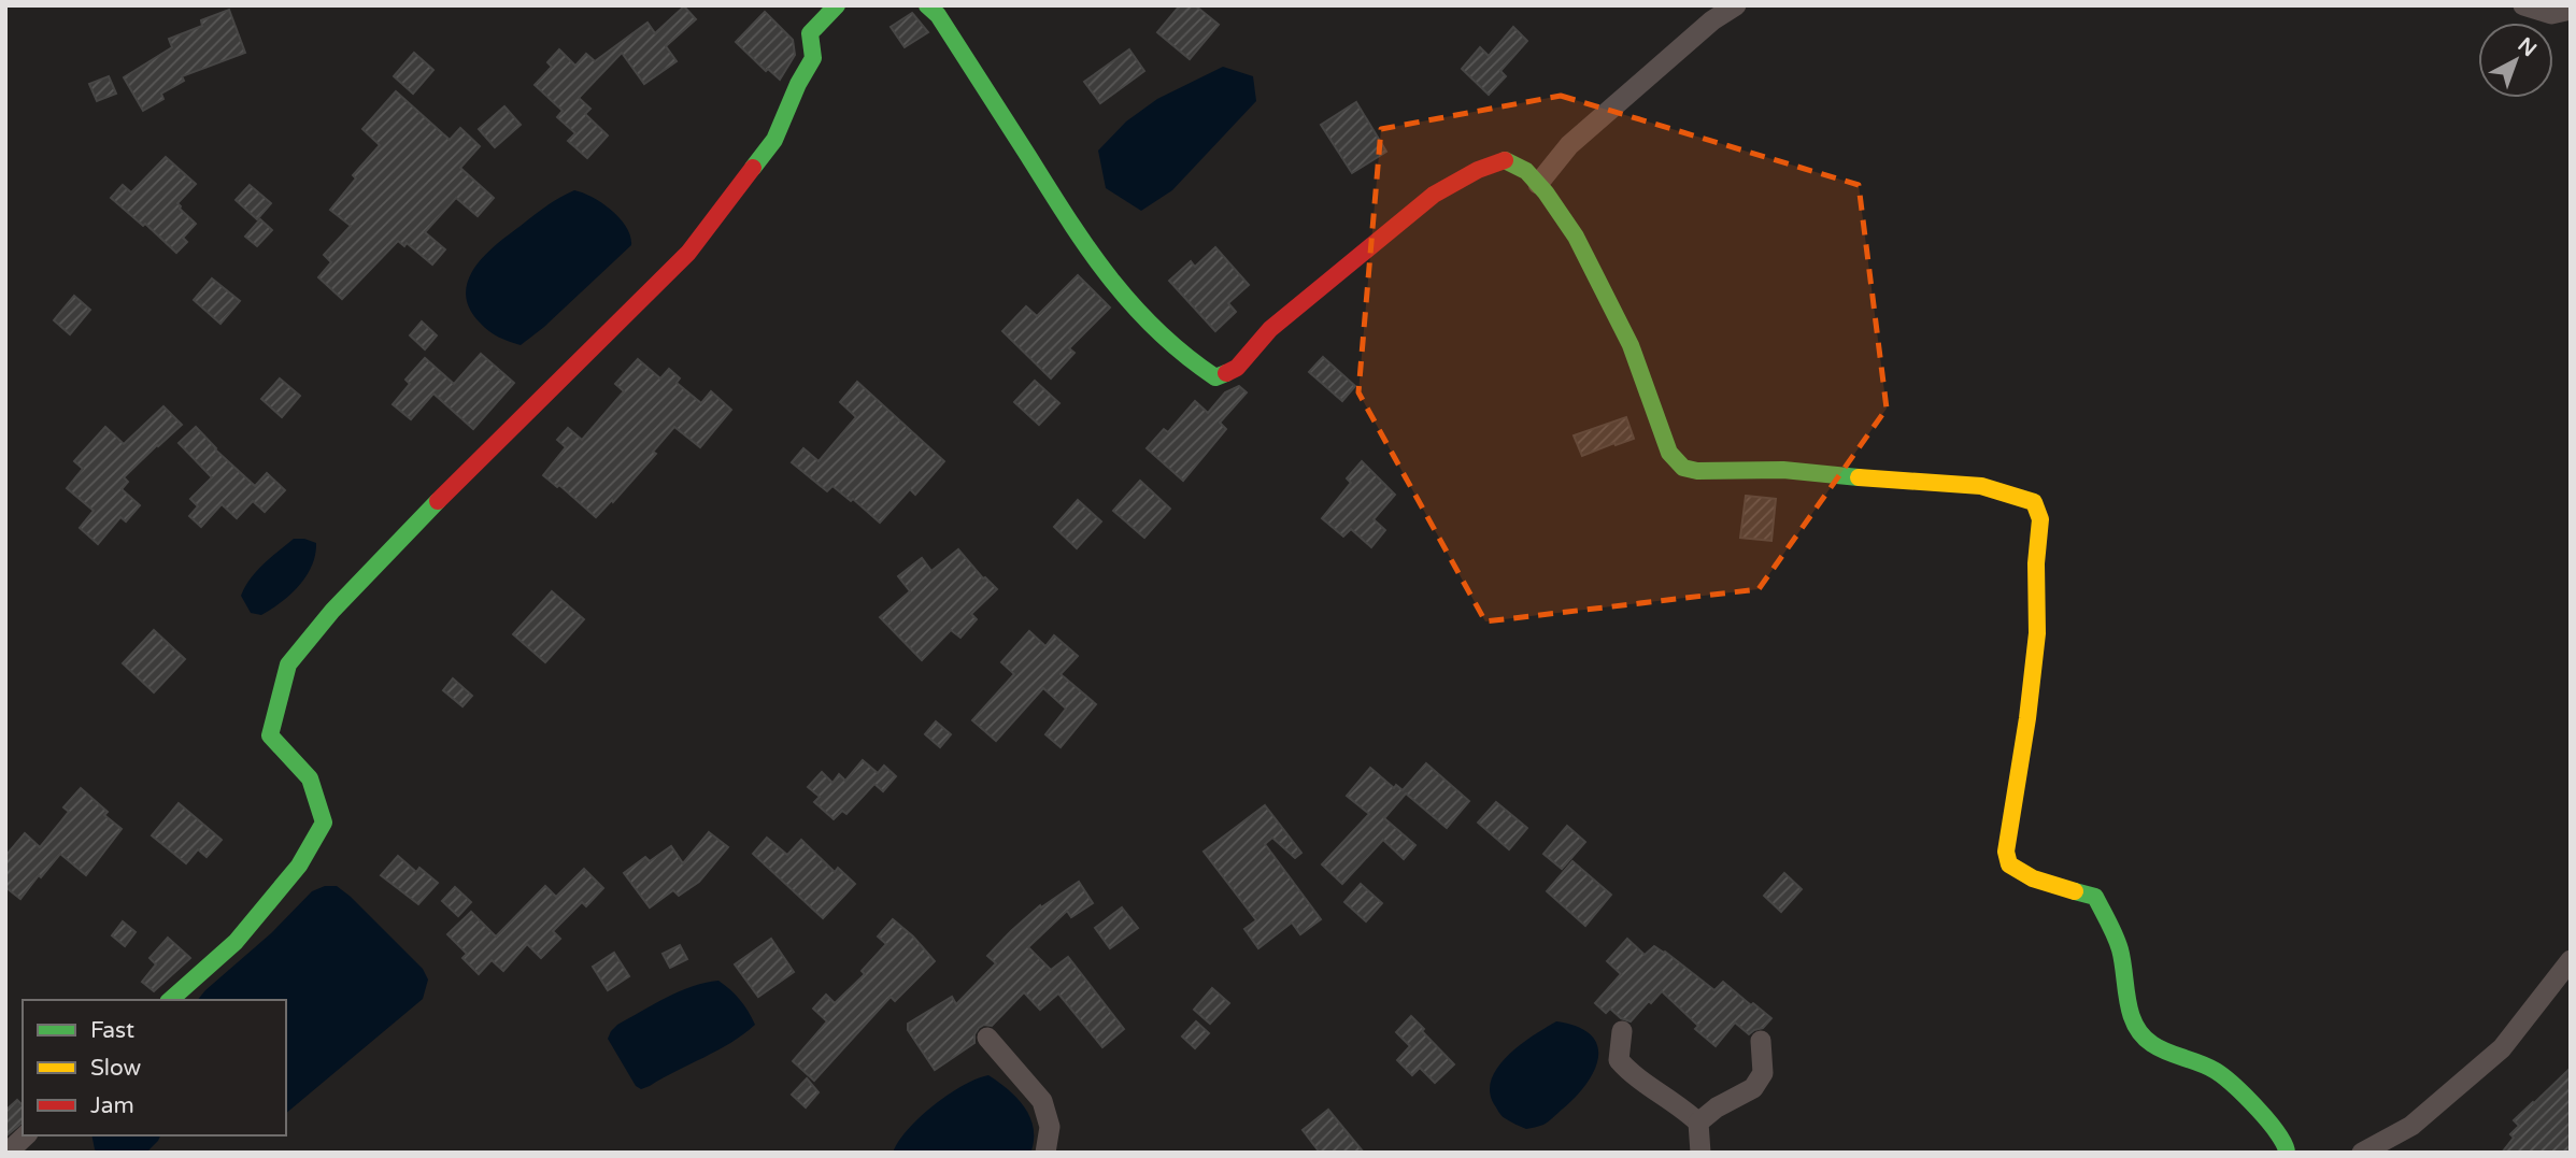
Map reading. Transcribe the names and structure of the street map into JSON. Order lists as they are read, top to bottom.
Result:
{
  "legend": ["Fast", "Slow", "Jam"],
  "north": "top right"
}
